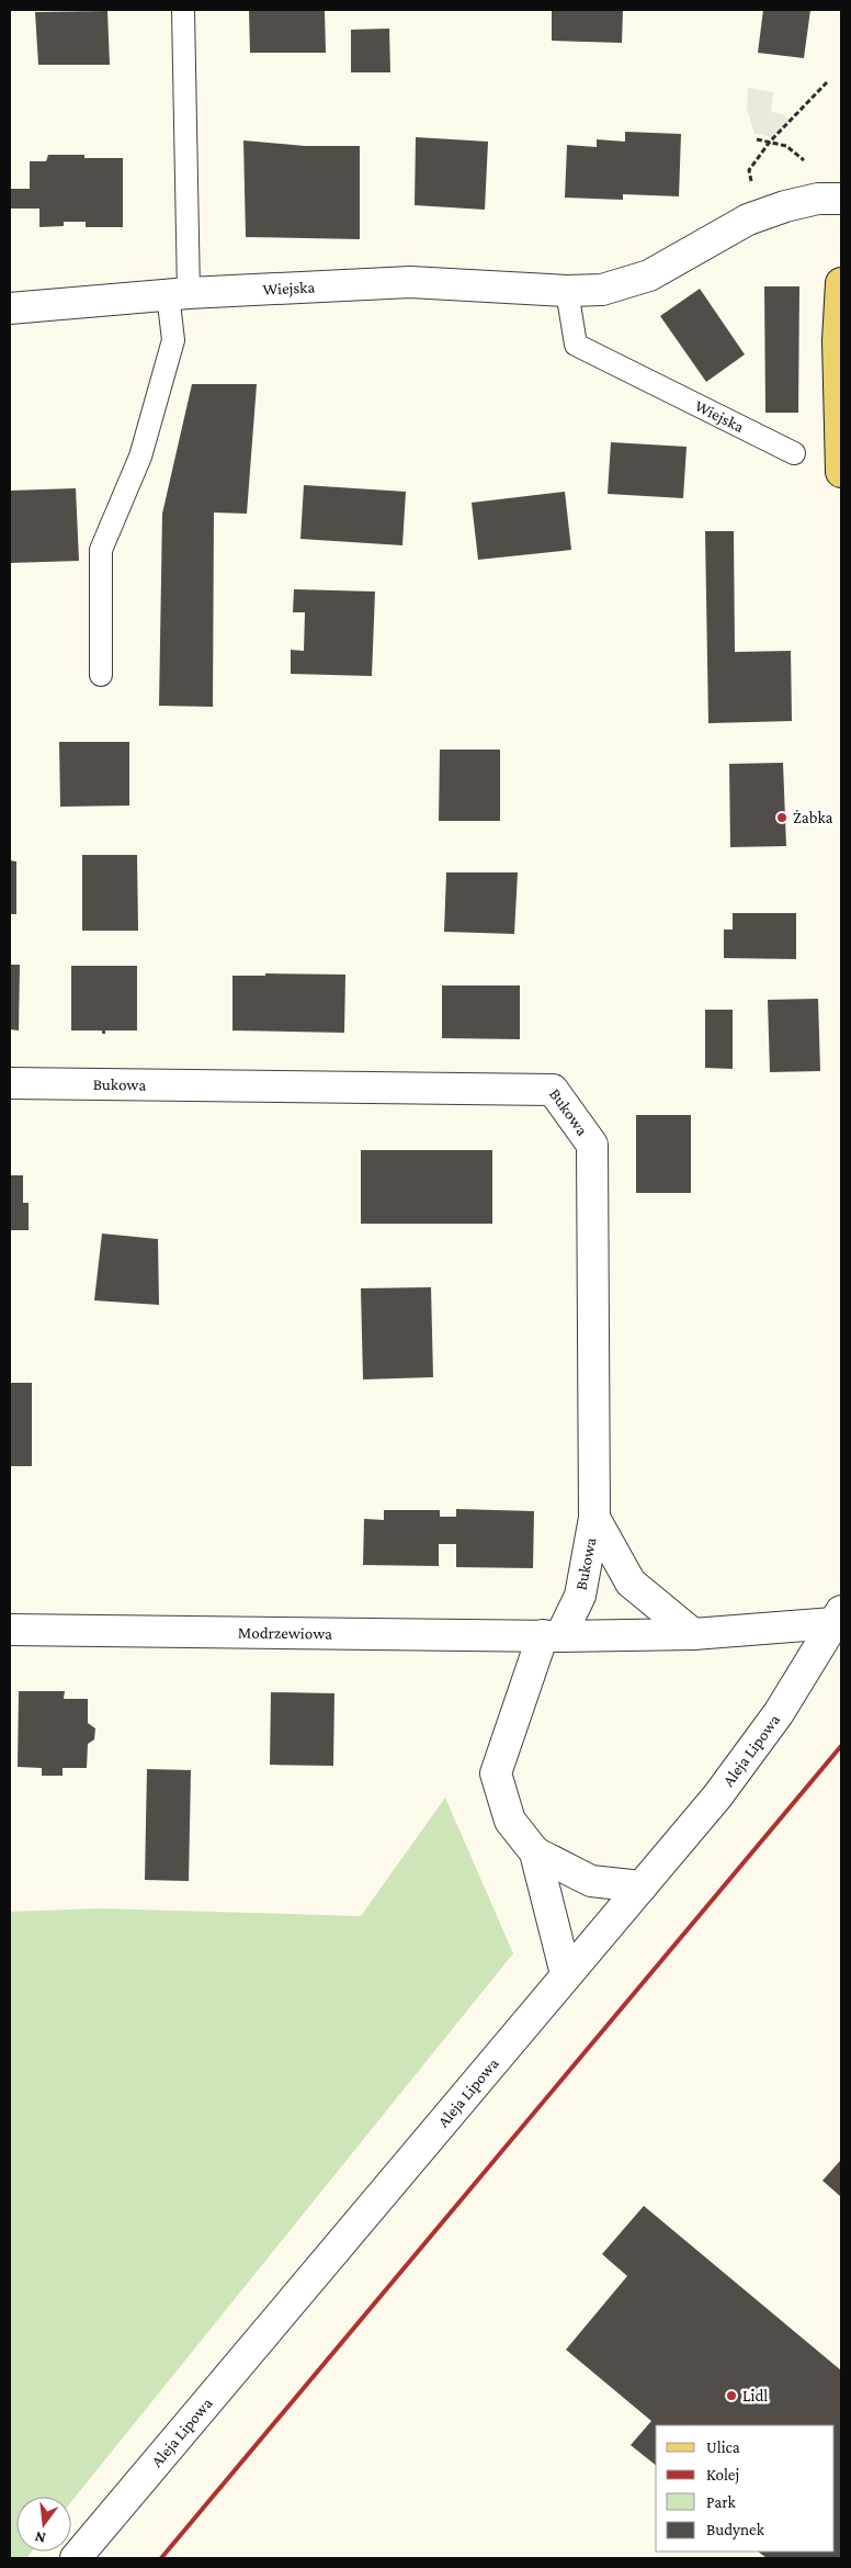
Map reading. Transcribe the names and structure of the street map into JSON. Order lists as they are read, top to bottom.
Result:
{
  "streets": {
    "street": [
      "Wiejska",
      "Bukowa",
      "Modrzewiowa",
      "Aleja Lipowa"
    ]
  },
  "crossings": [
    ["Bukowa", "Modrzewiowa"],
    ["Modrzewiowa", "Aleja Lipowa"]
  ],
  "places": ["Żabka", "Lidl"],
  "legend": [
    "Ulica",
    "Kolej",
    "Park",
    "Budynek"
  ],
  "north": "bottom"
}
